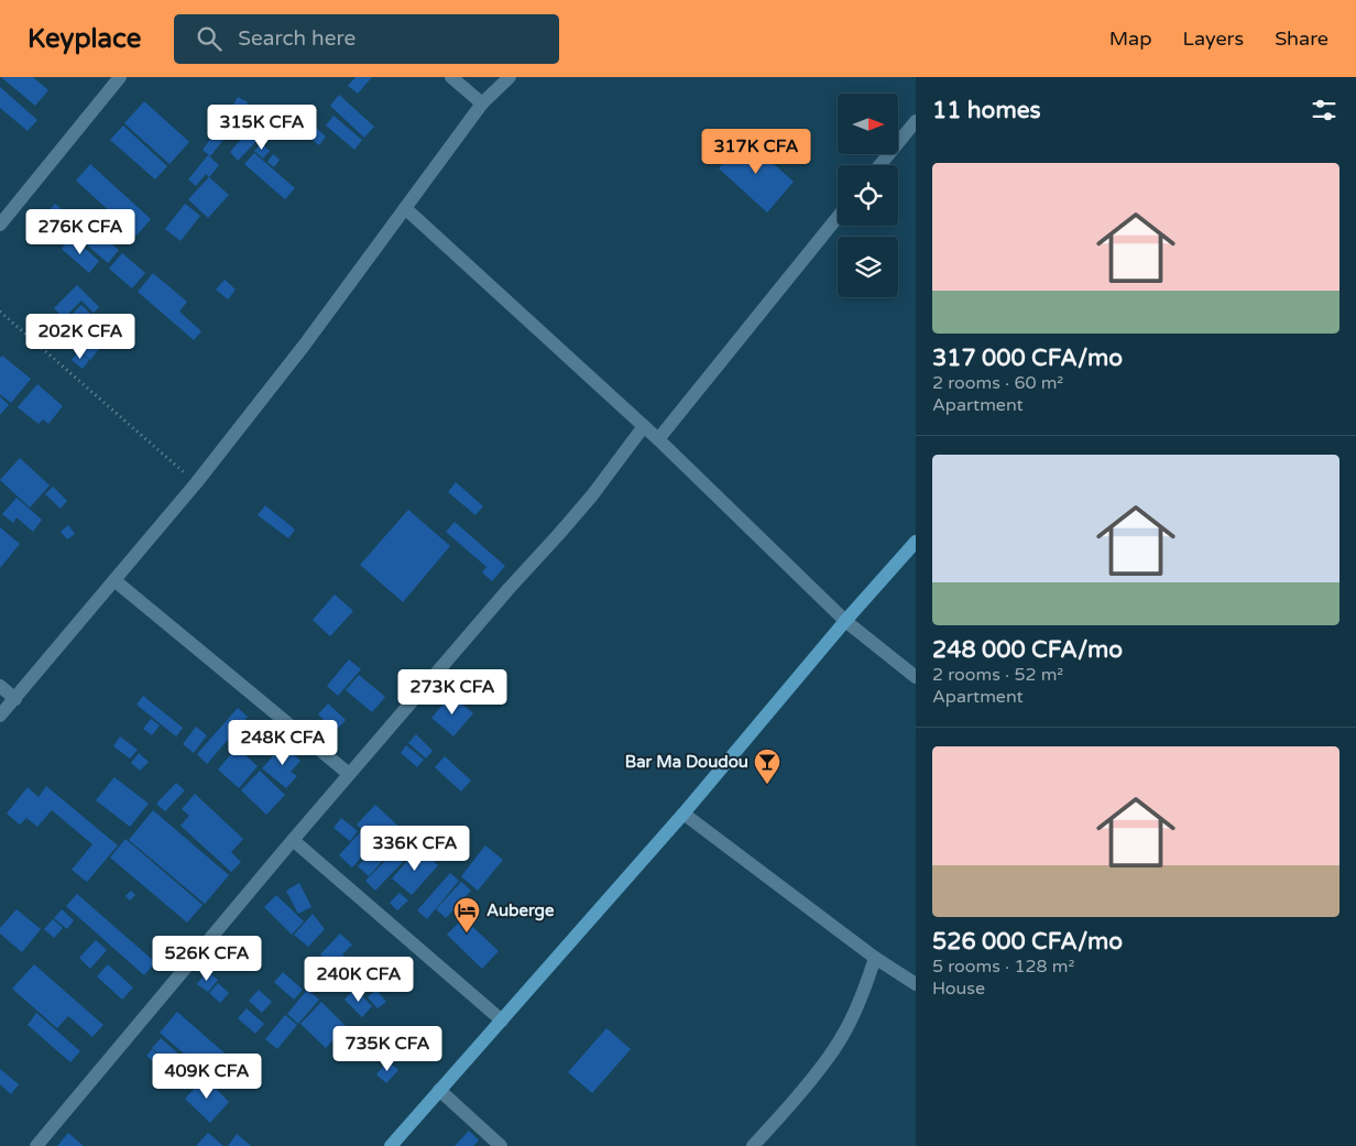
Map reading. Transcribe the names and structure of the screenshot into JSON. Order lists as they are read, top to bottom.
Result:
{
  "places": {
    "bar": ["Bar Ma Doudou"],
    "hotel": ["Auberge"]
  },
  "north": "right",
  "page": {
    "header": "Keyplace",
    "search": "Search here",
    "nav": ["Map", "Layers", "Share"],
    "heading": "11 homes",
    "price": [
      "315K CFA",
      "317K CFA",
      "276K CFA",
      "202K CFA",
      "273K CFA",
      "248K CFA",
      "336K CFA",
      "526K CFA",
      "240K CFA",
      "735K CFA",
      "409K CFA"
    ],
    "list": [
      {
        "name": "317 000 CFA/mo",
        "note": "2 rooms · 60 m² · Apartment"
      },
      {
        "name": "248 000 CFA/mo",
        "note": "2 rooms · 52 m² · Apartment"
      },
      {
        "name": "526 000 CFA/mo",
        "note": "5 rooms · 128 m² · House"
      }
    ]
  }
}
